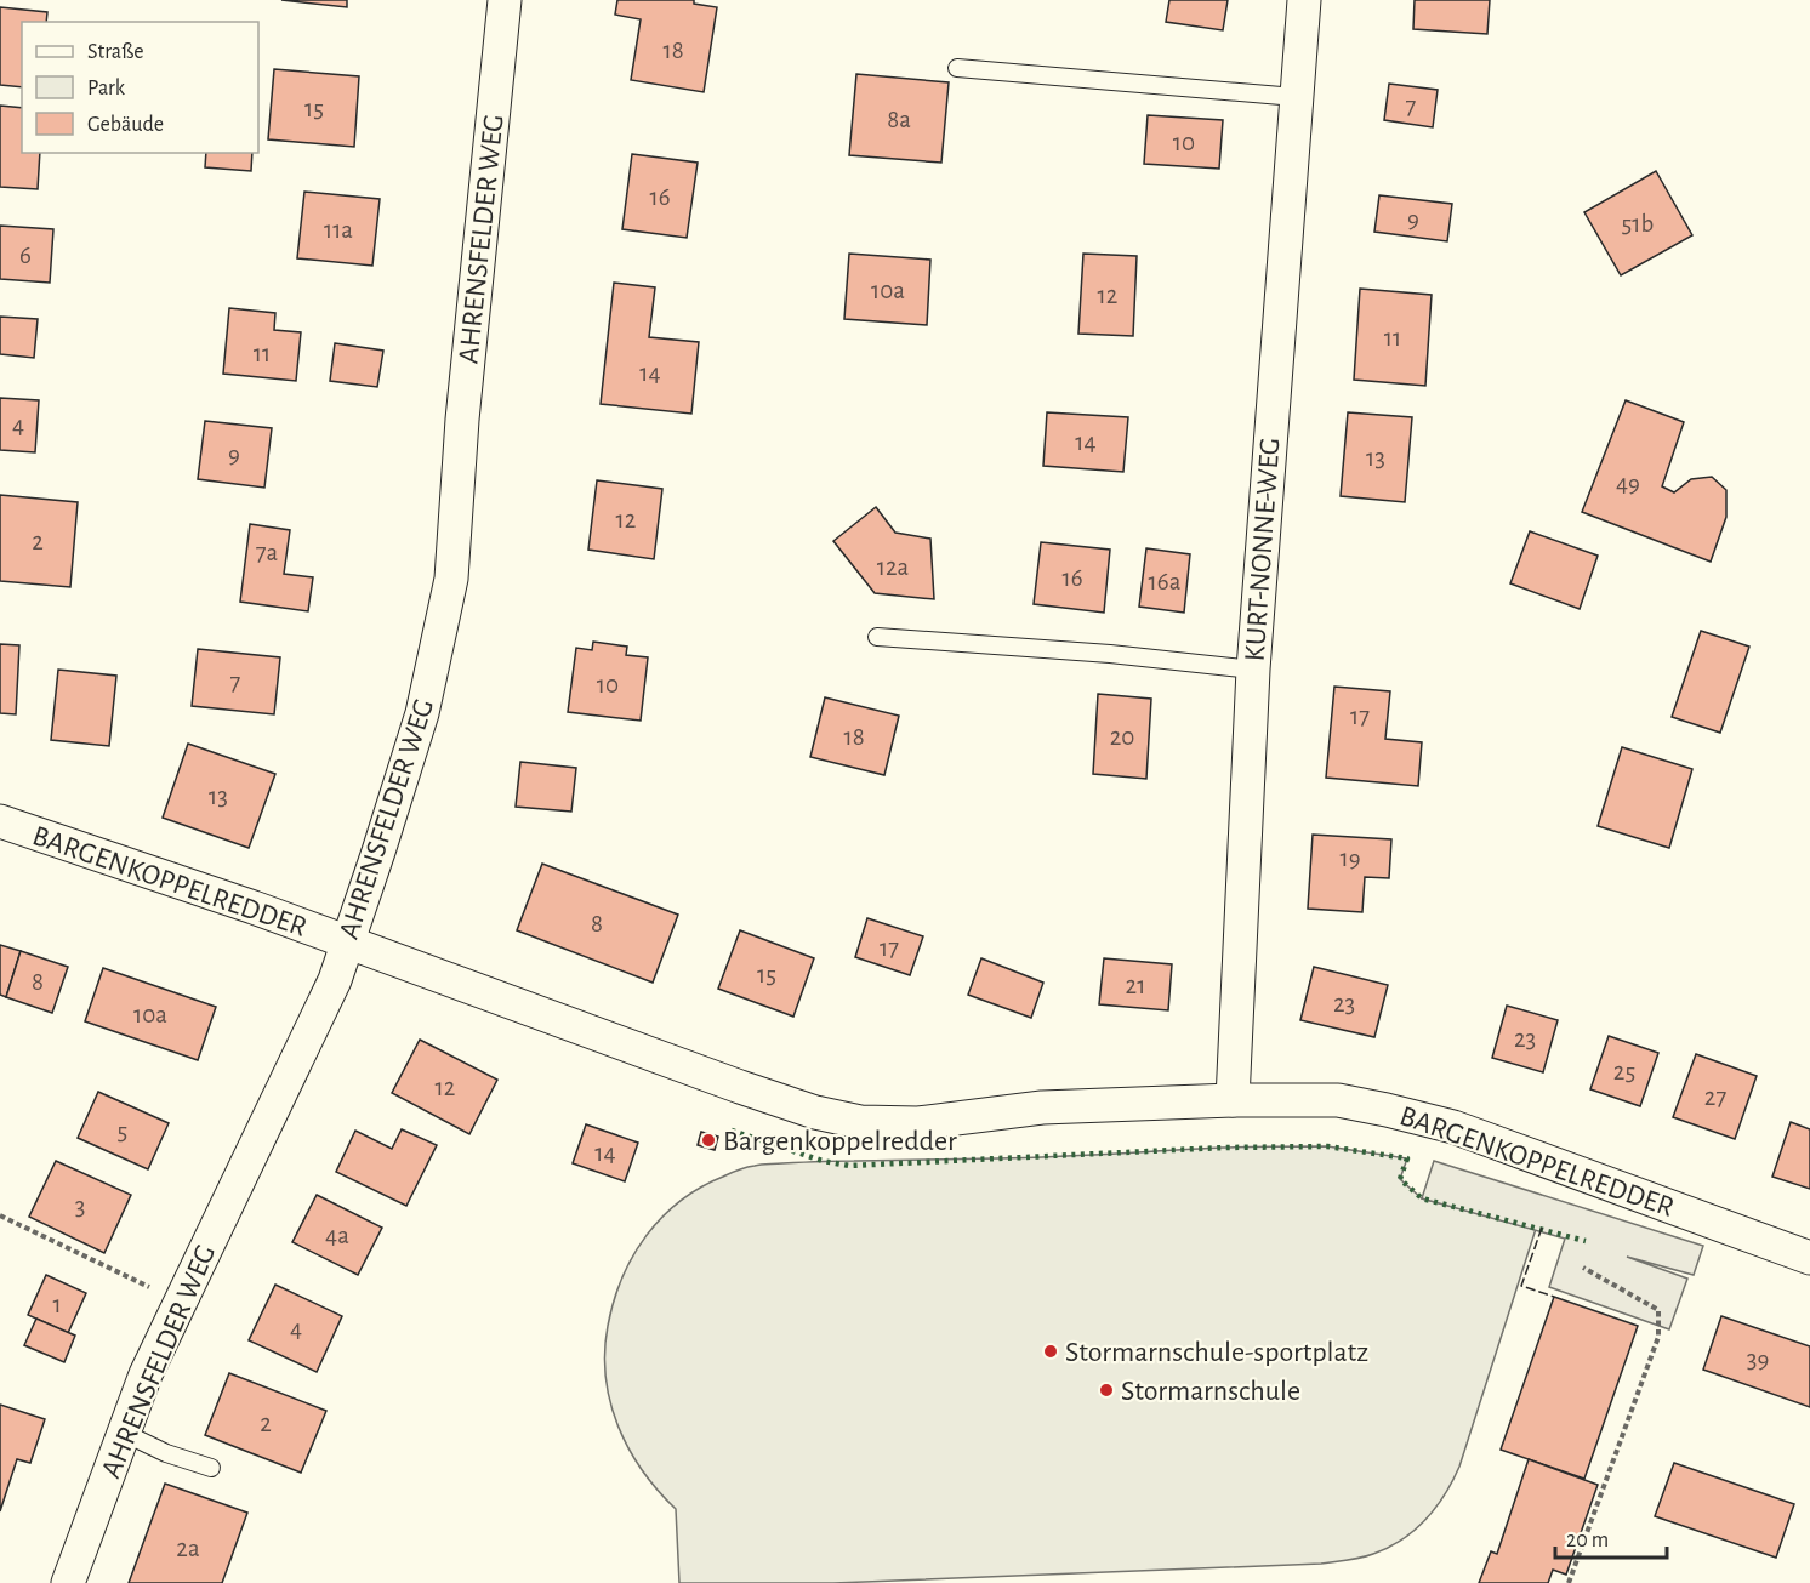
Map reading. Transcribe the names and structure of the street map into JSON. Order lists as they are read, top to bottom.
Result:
{
  "streets": {
    "street": ["AHRENSFELDER WEG", "KURT-NONNE-WEG", "BARGENKOPPELREDDER"]
  },
  "crossings": [
    ["AHRENSFELDER WEG", "BARGENKOPPELREDDER"],
    ["KURT-NONNE-WEG", "BARGENKOPPELREDDER"]
  ],
  "places": ["Bargenkoppelredder", "Stormarnschule-sportplatz", "Stormarnschule"],
  "house_numbers": [
    "18",
    "7",
    "15",
    "8a",
    "10",
    "16",
    "9",
    "51b",
    "11a",
    "6",
    "10a",
    "12",
    "11",
    "11",
    "14",
    "4",
    "14",
    "9",
    "13",
    "49",
    "12",
    "2",
    "7a",
    "12a",
    "16",
    "16a",
    "7",
    "10",
    "17",
    "18",
    "20",
    "13",
    "19",
    "8",
    "17",
    "15",
    "8",
    "21",
    "23",
    "10a",
    "23",
    "25",
    "12",
    "27",
    "5",
    "14",
    "3",
    "4a",
    "1",
    "4",
    "39",
    "2",
    "2a"
  ],
  "legend": ["Straße", "Park", "Gebäude"],
  "scale_bar": "20 m"
}
